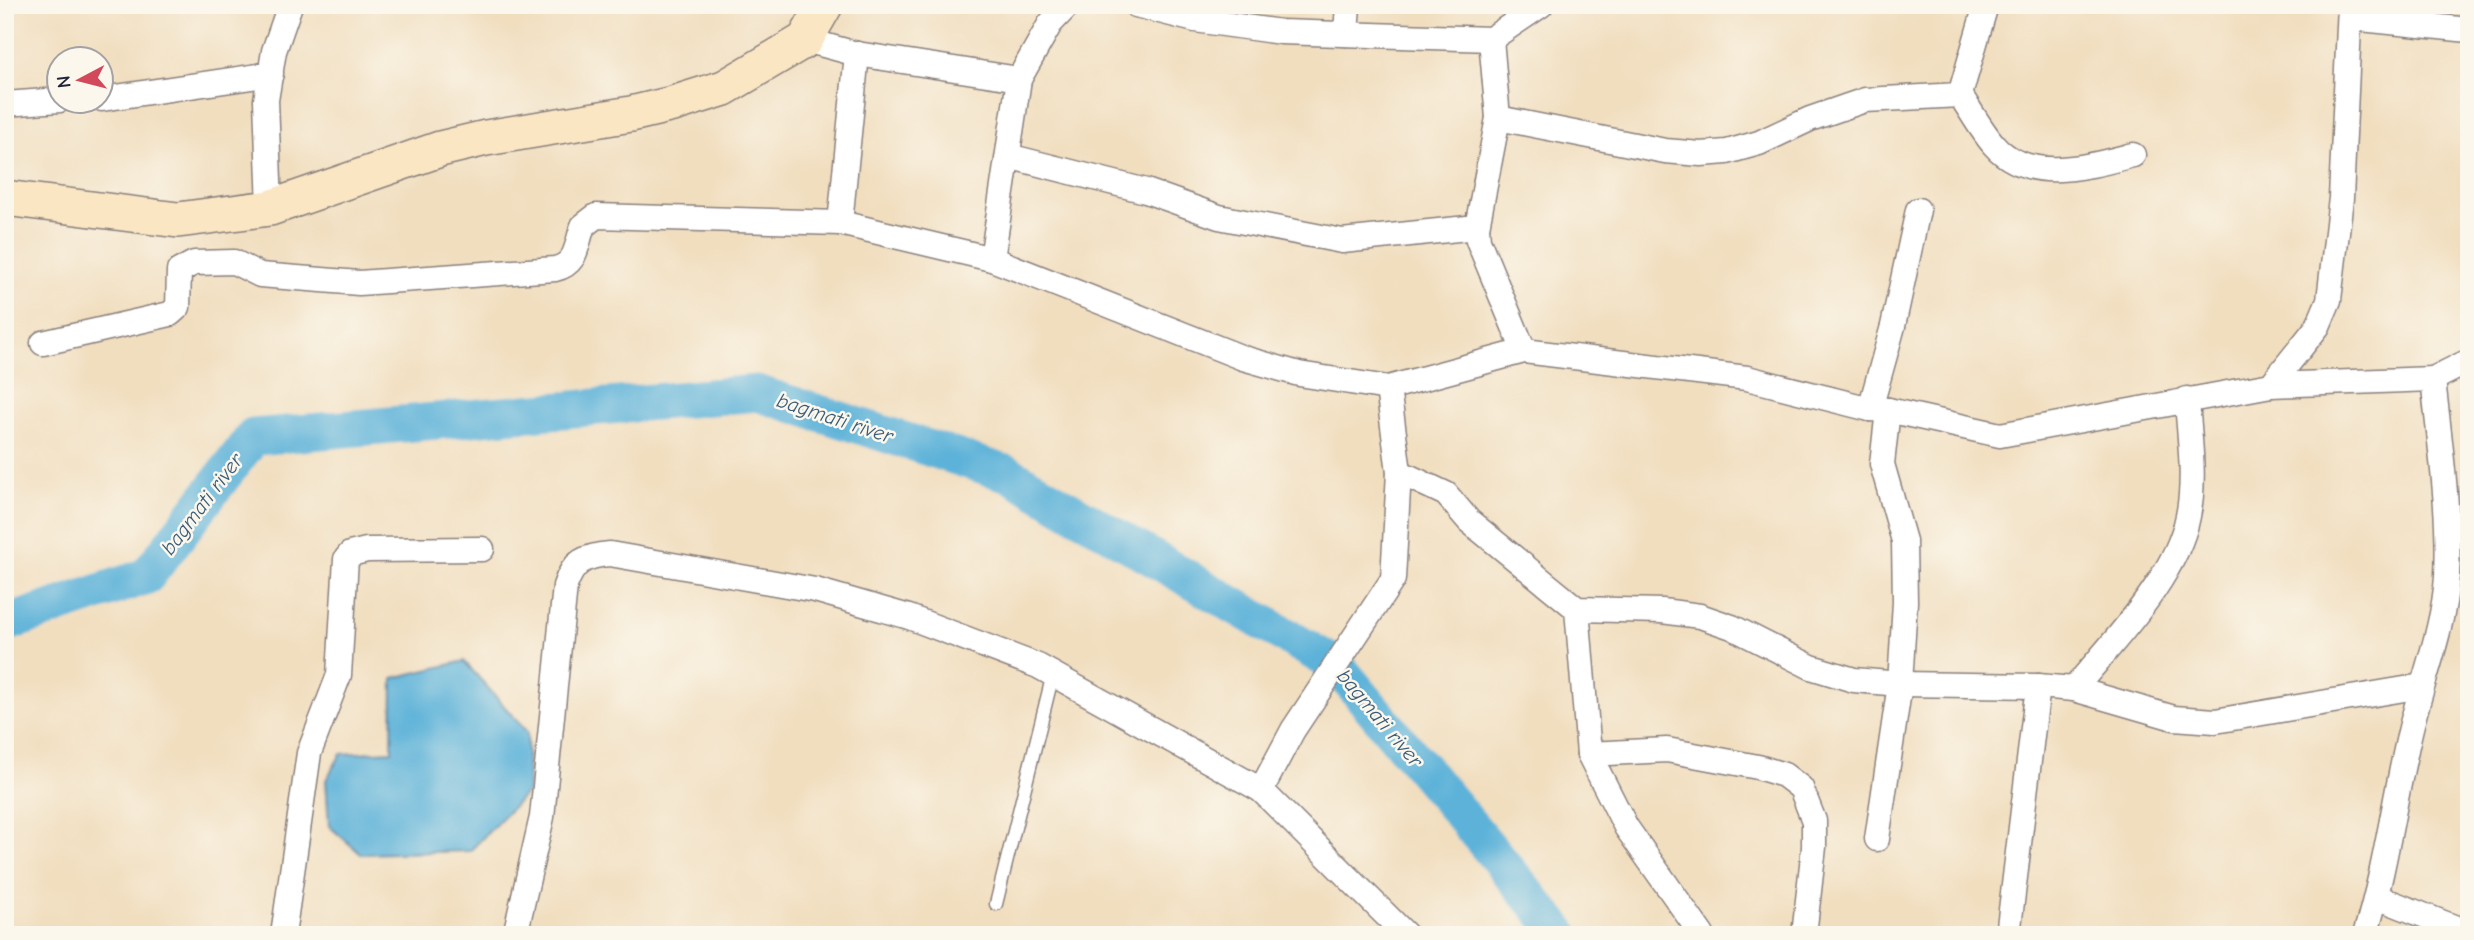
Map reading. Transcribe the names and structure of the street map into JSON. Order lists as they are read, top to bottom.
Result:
{
  "water": ["bagmati river"],
  "north": "left"
}
